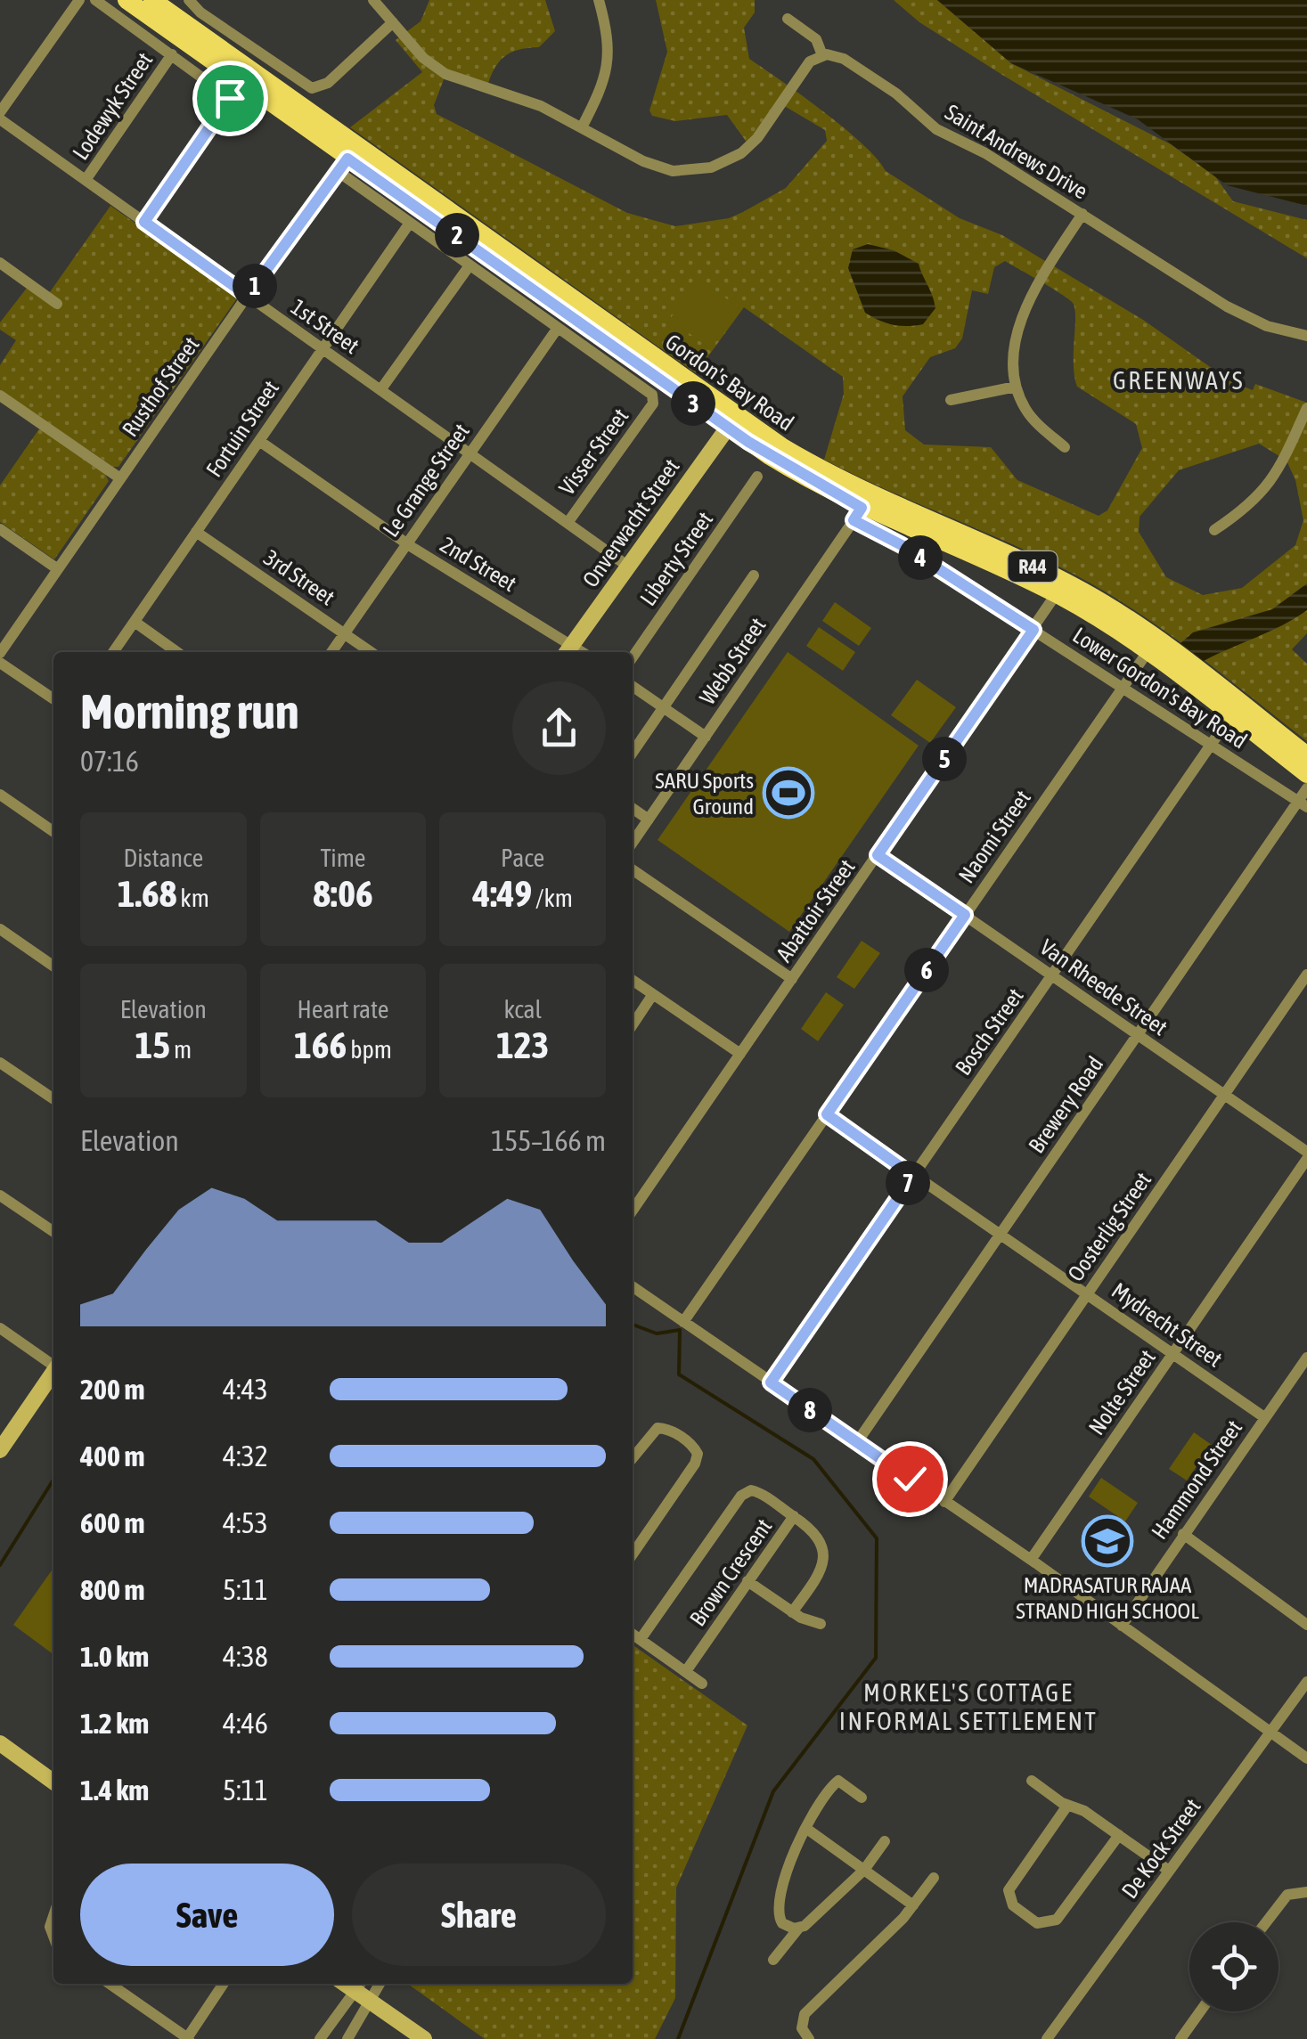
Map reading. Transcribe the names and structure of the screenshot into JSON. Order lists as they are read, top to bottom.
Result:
{
  "streets": {
    "main road": ["Gordon's Bay Road", "R44"],
    "street": [
      "Lodewyk Street",
      "Saint Andrews Drive",
      "1st Street",
      "Rusthof Street",
      "Fortuin Street",
      "Visser Street",
      "Le Grange Street",
      "Onverwacht Street",
      "Liberty Street",
      "2nd Street",
      "3rd Street",
      "Webb Street",
      "Lower Gordon's Bay Road",
      "Naomi Street",
      "Abattoir Street",
      "Van Rheede Street",
      "Bosch Street",
      "Brewery Road",
      "Oosterlig Street",
      "Mydrecht Street",
      "Nolte Street",
      "Hammond Street",
      "Brown Crescent",
      "De Kock Street"
    ]
  },
  "crossings": [
    ["Lodewyk Street", "1st Street"],
    ["1st Street", "Rusthof Street"],
    ["1st Street", "Fortuin Street"],
    ["1st Street", "Visser Street"],
    ["1st Street", "Le Grange Street"],
    ["1st Street", "Onverwacht Street"],
    ["Gordon's Bay Road", "Rusthof Street"],
    ["Gordon's Bay Road", "Onverwacht Street"],
    ["Gordon's Bay Road", "Webb Street"],
    ["Gordon's Bay Road", "Lower Gordon's Bay Road"],
    ["Gordon's Bay Road", "Naomi Street"],
    ["Gordon's Bay Road", "Abattoir Street"],
    ["Gordon's Bay Road", "Bosch Street"],
    ["Fortuin Street", "2nd Street"],
    ["Fortuin Street", "3rd Street"],
    ["Visser Street", "Le Grange Street"],
    ["Le Grange Street", "2nd Street"],
    ["Le Grange Street", "3rd Street"],
    ["Onverwacht Street", "2nd Street"],
    ["Webb Street", "Lower Gordon's Bay Road"],
    ["Lower Gordon's Bay Road", "Naomi Street"],
    ["Lower Gordon's Bay Road", "Abattoir Street"],
    ["Lower Gordon's Bay Road", "Bosch Street"],
    ["Lower Gordon's Bay Road", "Brewery Road"],
    ["Naomi Street", "Van Rheede Street"],
    ["Naomi Street", "Mydrecht Street"],
    ["Abattoir Street", "Van Rheede Street"],
    ["Van Rheede Street", "Bosch Street"],
    ["Van Rheede Street", "Brewery Road"],
    ["Van Rheede Street", "Oosterlig Street"],
    ["Bosch Street", "Mydrecht Street"],
    ["Brewery Road", "Mydrecht Street"],
    ["Oosterlig Street", "Mydrecht Street"],
    ["Mydrecht Street", "Nolte Street"],
    ["Mydrecht Street", "Hammond Street"]
  ],
  "districts": ["GREENWAYS", "MORKEL'S COTTAGE INFORMAL SETTLEMENT"],
  "places": {
    "sports": ["SARU Sports Ground"],
    "school or university": ["MADRASATUR RAJAA STRAND HIGH SCHOOL"]
  },
  "page": {
    "pins": [
      "2",
      "1",
      "3",
      "4",
      "5",
      "6",
      "7",
      "8"
    ],
    "heading": ["Morning run", "07:16"],
    "stats": [
      ["Distance", "1.68 km"],
      ["Time", "8:06"],
      ["Pace", "4:49 /km"],
      ["Elevation", "15 m"],
      ["Heart rate", "166 bpm"],
      ["kcal", "123"]
    ],
    "chart": ["Elevation", "155–166 m"],
    "list": [
      {
        "name": "200 m",
        "note": "4:43"
      },
      {
        "name": "400 m",
        "note": "4:32"
      },
      {
        "name": "600 m",
        "note": "4:53"
      },
      {
        "name": "800 m",
        "note": "5:11"
      },
      {
        "name": "1.0 km",
        "note": "4:38"
      },
      {
        "name": "1.2 km",
        "note": "4:46"
      },
      {
        "name": "1.4 km",
        "note": "5:11"
      }
    ],
    "buttons": ["Save", "Share"]
  }
}
